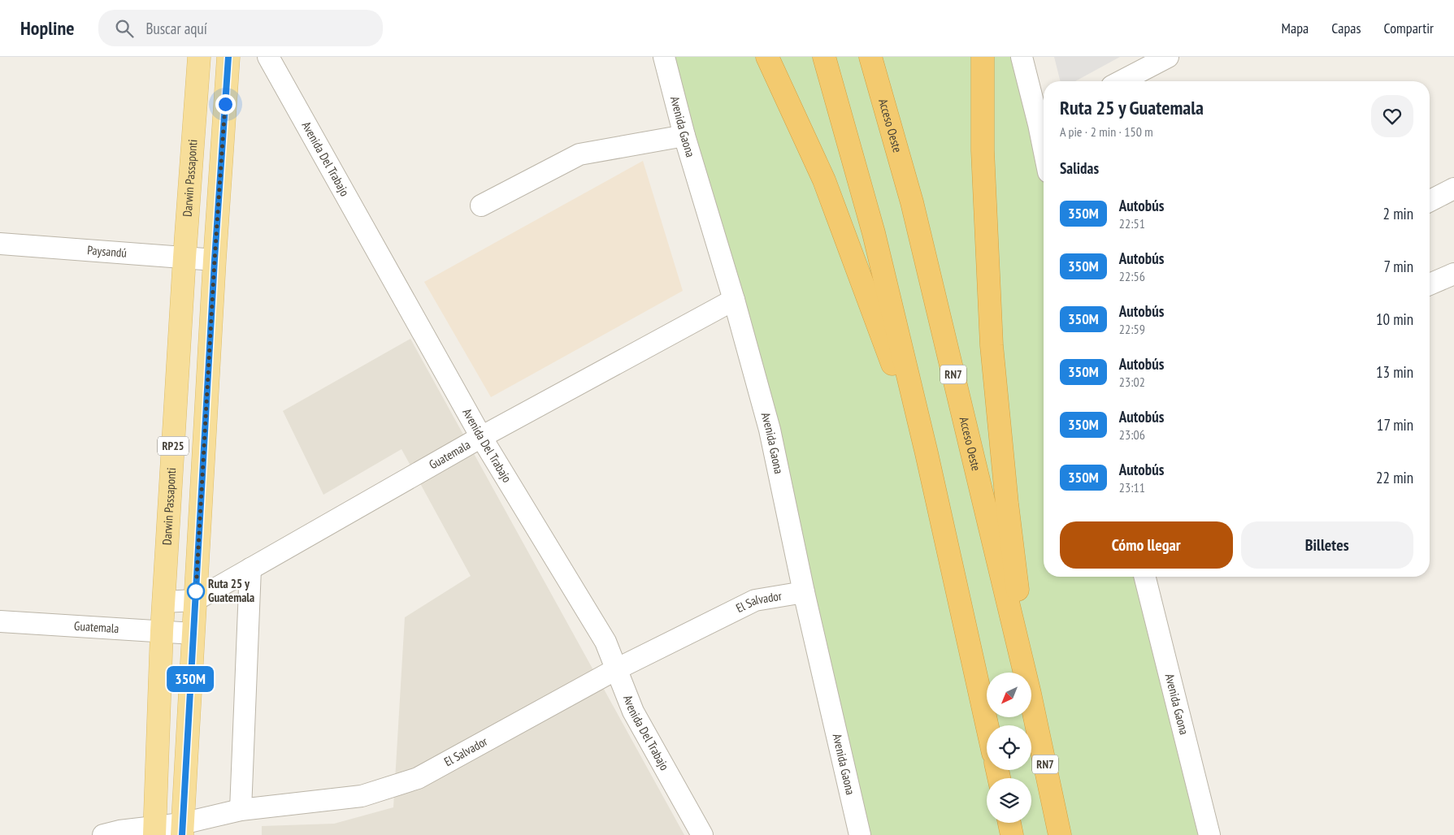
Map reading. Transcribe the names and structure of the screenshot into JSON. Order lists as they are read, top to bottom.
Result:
{
  "streets": {
    "highway": ["Acceso Oeste", "RN7"],
    "main road": ["Darwin Passaponti", "RP25"],
    "street": [
      "Avenida Gaona",
      "Avenida Del Trabajo",
      "Paysandú",
      "Guatemala",
      "El Salvador"
    ]
  },
  "crossings": [
    ["Avenida Gaona", "Guatemala"],
    ["Avenida Gaona", "El Salvador"],
    ["Avenida Del Trabajo", "Guatemala"],
    ["Avenida Del Trabajo", "El Salvador"],
    ["Darwin Passaponti", "Paysandú"],
    ["Darwin Passaponti", "Guatemala"],
    ["Darwin Passaponti", "El Salvador"],
    ["Paysandú", "RP25"],
    ["RP25", "Guatemala"],
    ["RP25", "El Salvador"]
  ],
  "places": ["Ruta 25 y Guatemala"],
  "lines": ["bus line 350M"],
  "north": "bottom left",
  "page": {
    "header": "Hopline",
    "search": "Buscar aquí",
    "nav": ["Mapa", "Capas", "Compartir"],
    "on_map": "350M",
    "heading": [
      ["Ruta 25 y Guatemala", "A pie · 2 min · 150 m"],
      "Salidas"
    ],
    "list": [
      {
        "mark": "350M",
        "name": "Autobús",
        "note": "22:51",
        "value": "2 min"
      },
      {
        "mark": "350M",
        "name": "Autobús",
        "note": "22:56",
        "value": "7 min"
      },
      {
        "mark": "350M",
        "name": "Autobús",
        "note": "22:59",
        "value": "10 min"
      },
      {
        "mark": "350M",
        "name": "Autobús",
        "note": "23:02",
        "value": "13 min"
      },
      {
        "mark": "350M",
        "name": "Autobús",
        "note": "23:06",
        "value": "17 min"
      },
      {
        "mark": "350M",
        "name": "Autobús",
        "note": "23:11",
        "value": "22 min"
      }
    ],
    "buttons": ["Cómo llegar", "Billetes"]
  }
}
